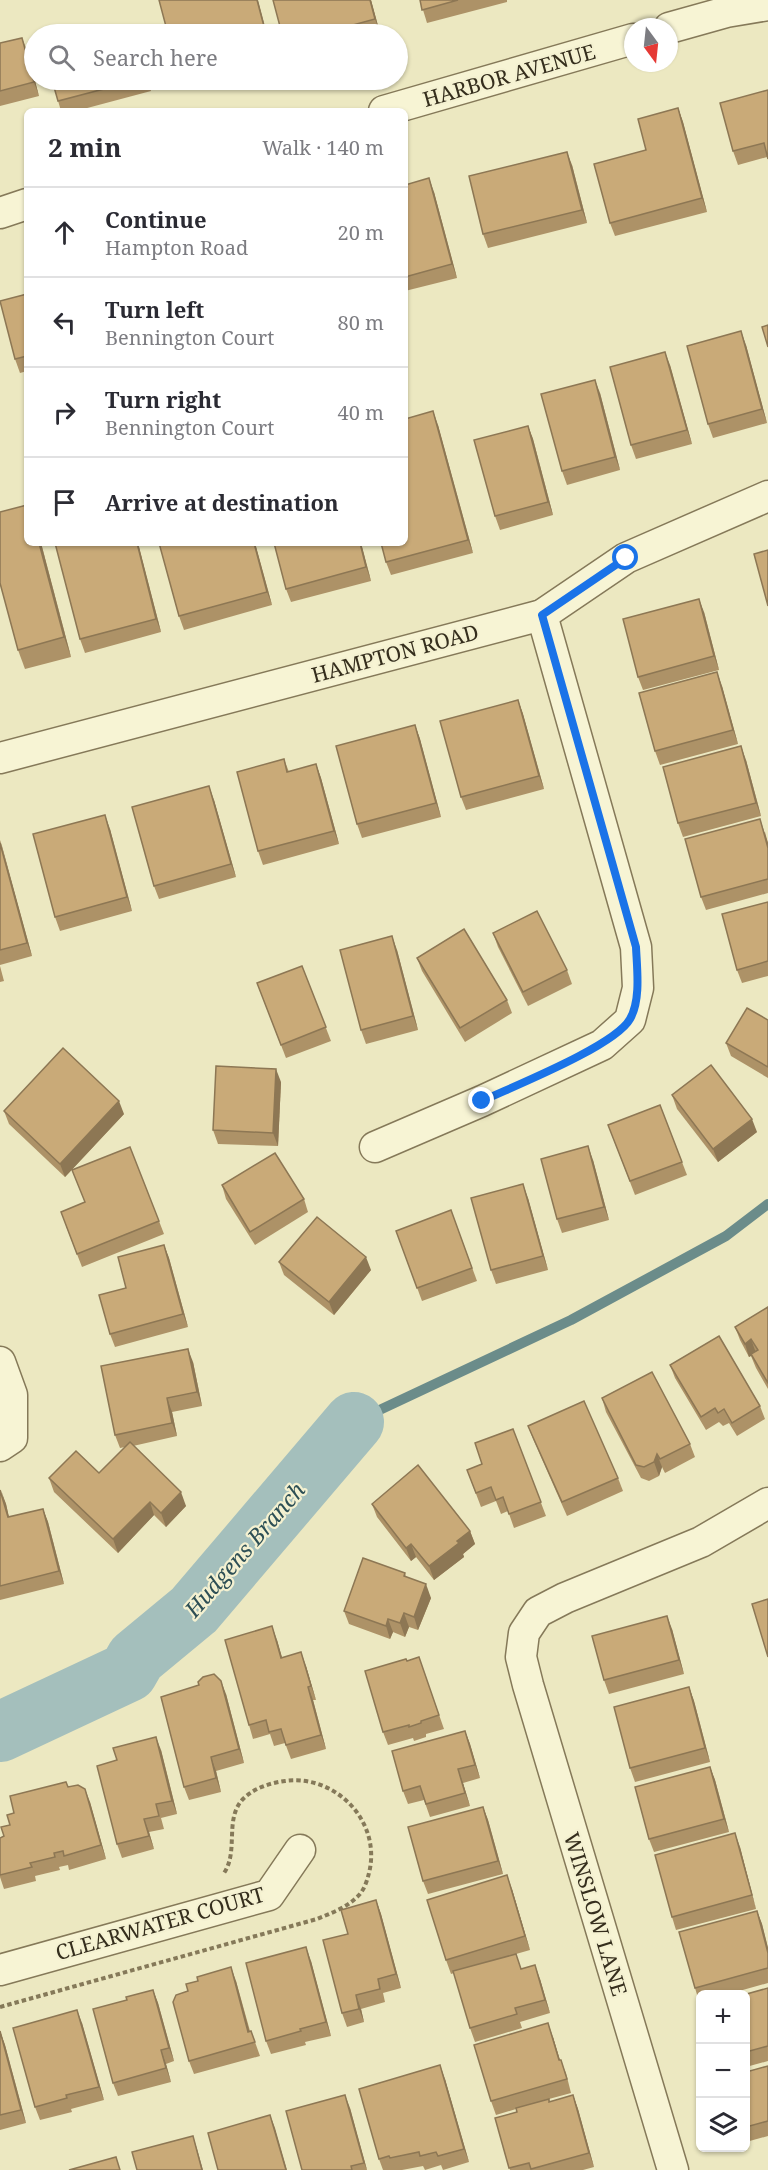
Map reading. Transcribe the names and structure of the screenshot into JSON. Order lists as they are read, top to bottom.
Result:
{
  "streets": {
    "street": [
      "HARBOR AVENUE",
      "HAMPTON ROAD",
      "WINSLOW LANE",
      "CLEARWATER COURT"
    ]
  },
  "water": ["Hudgens Branch"],
  "north": "bottom",
  "page": {
    "search": "Search here",
    "heading": ["2 min", "Walk · 140 m"],
    "list": [
      ["Continue", "Hampton Road", "20 m"],
      ["Turn left", "Bennington Court", "80 m"],
      ["Turn right", "Bennington Court", "40 m"],
      "Arrive at destination"
    ],
    "map_buttons": ["+", "−"]
  }
}
